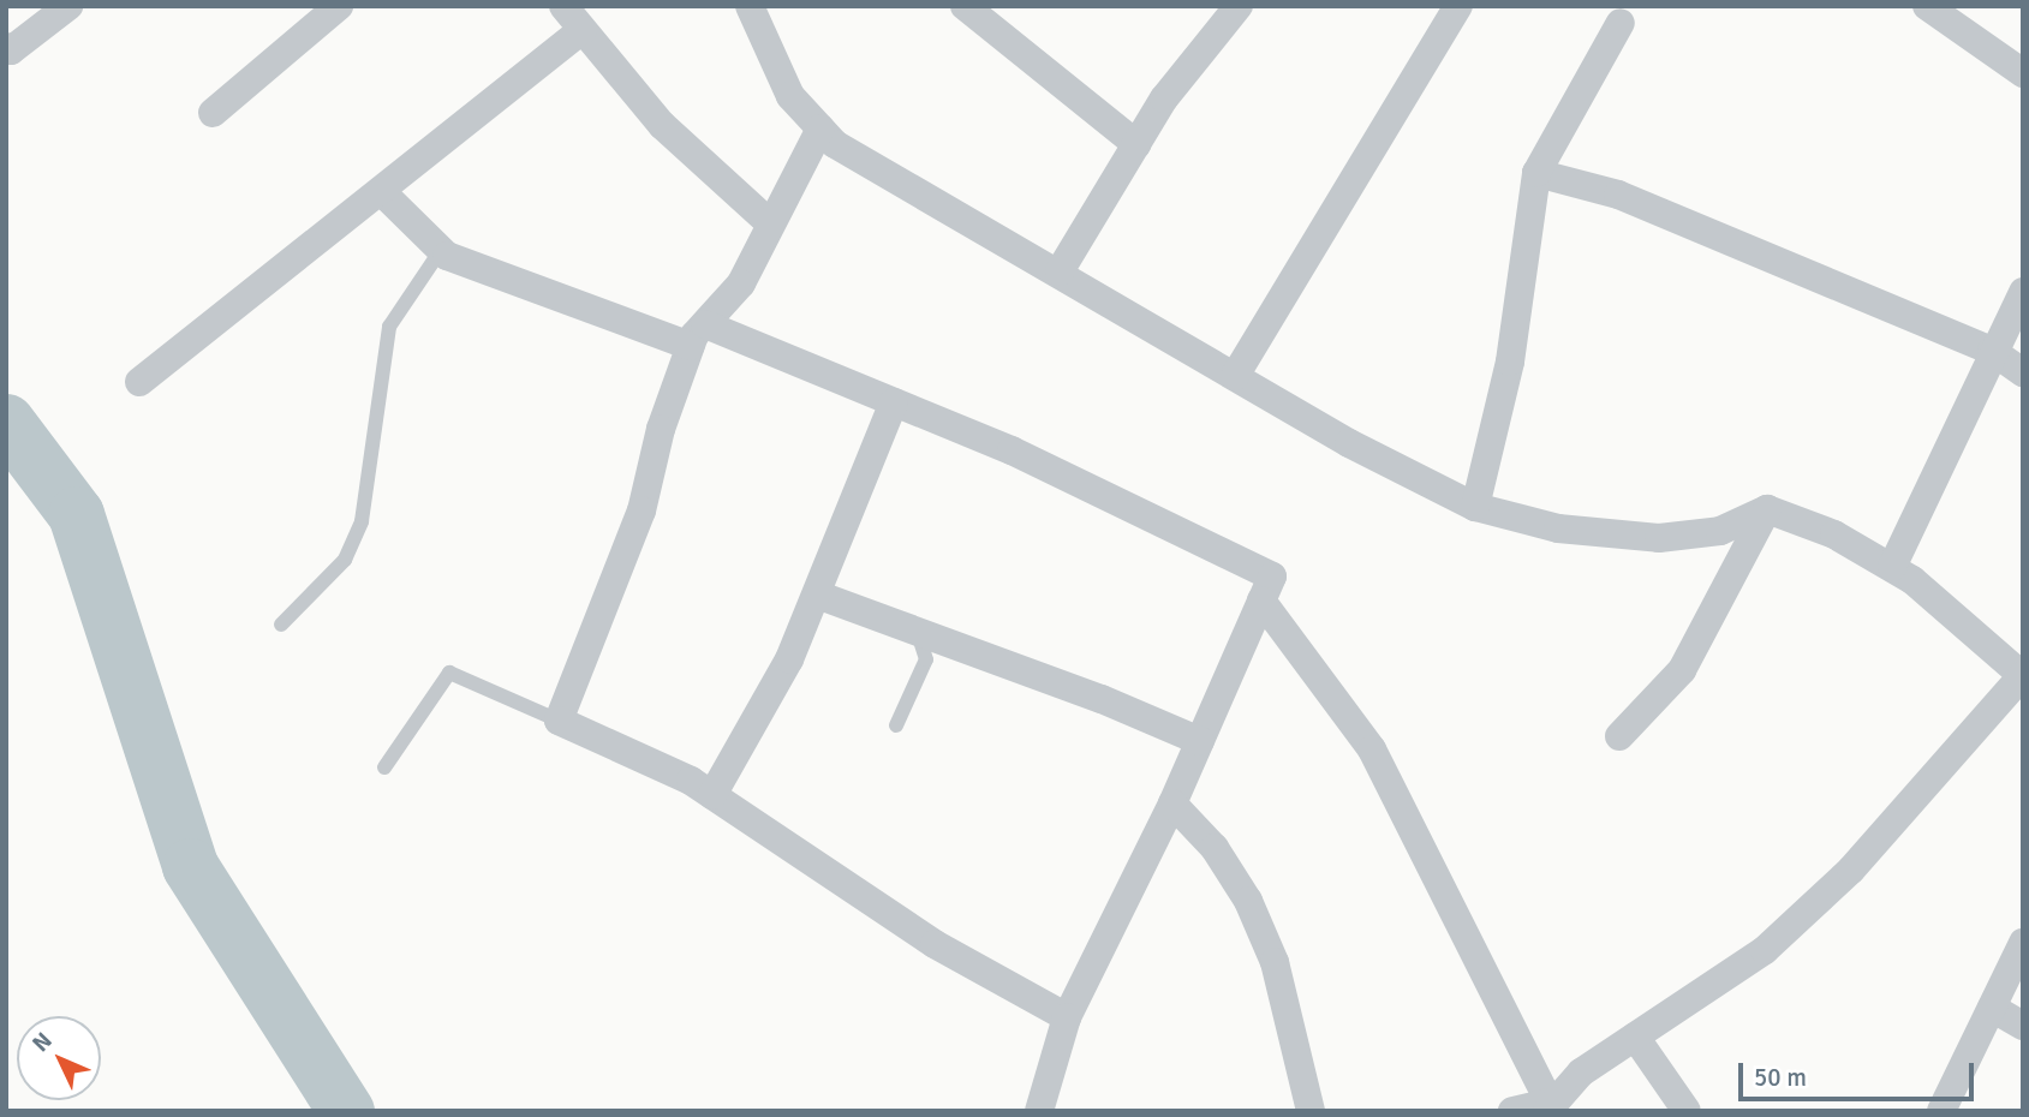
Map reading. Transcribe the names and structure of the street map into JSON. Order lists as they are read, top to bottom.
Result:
{
  "scale_bar": "50 m",
  "north": "top left"
}
